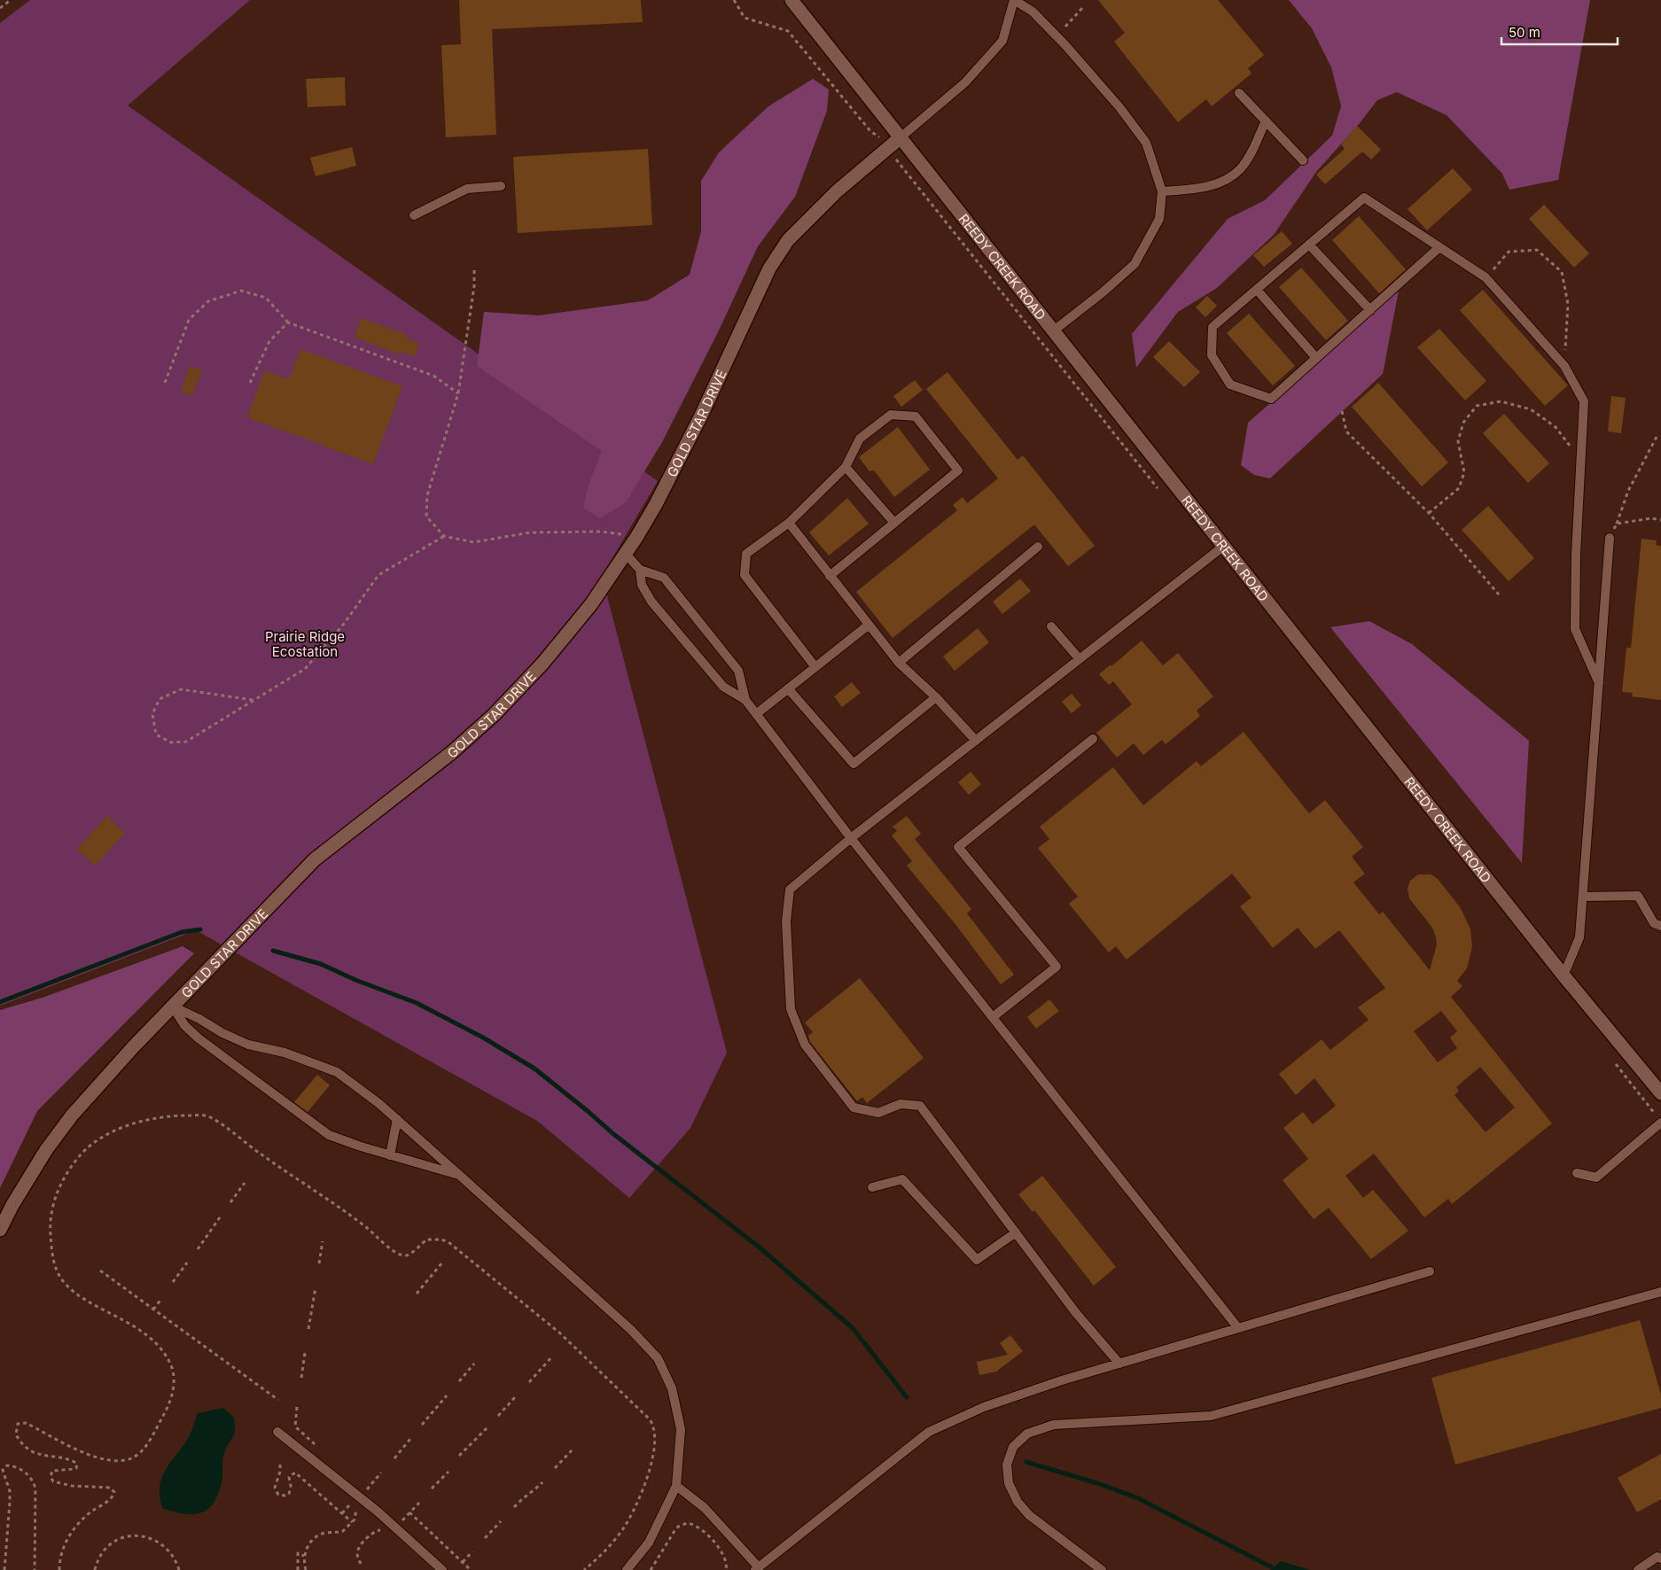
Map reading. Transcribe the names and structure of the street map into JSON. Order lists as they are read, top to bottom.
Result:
{
  "streets": {
    "street": ["REEDY CREEK ROAD", "GOLD STAR DRIVE"]
  },
  "crossings": [
    ["REEDY CREEK ROAD", "GOLD STAR DRIVE"]
  ],
  "parks": ["Prairie Ridge Ecostation"],
  "scale_bar": "50 m"
}
